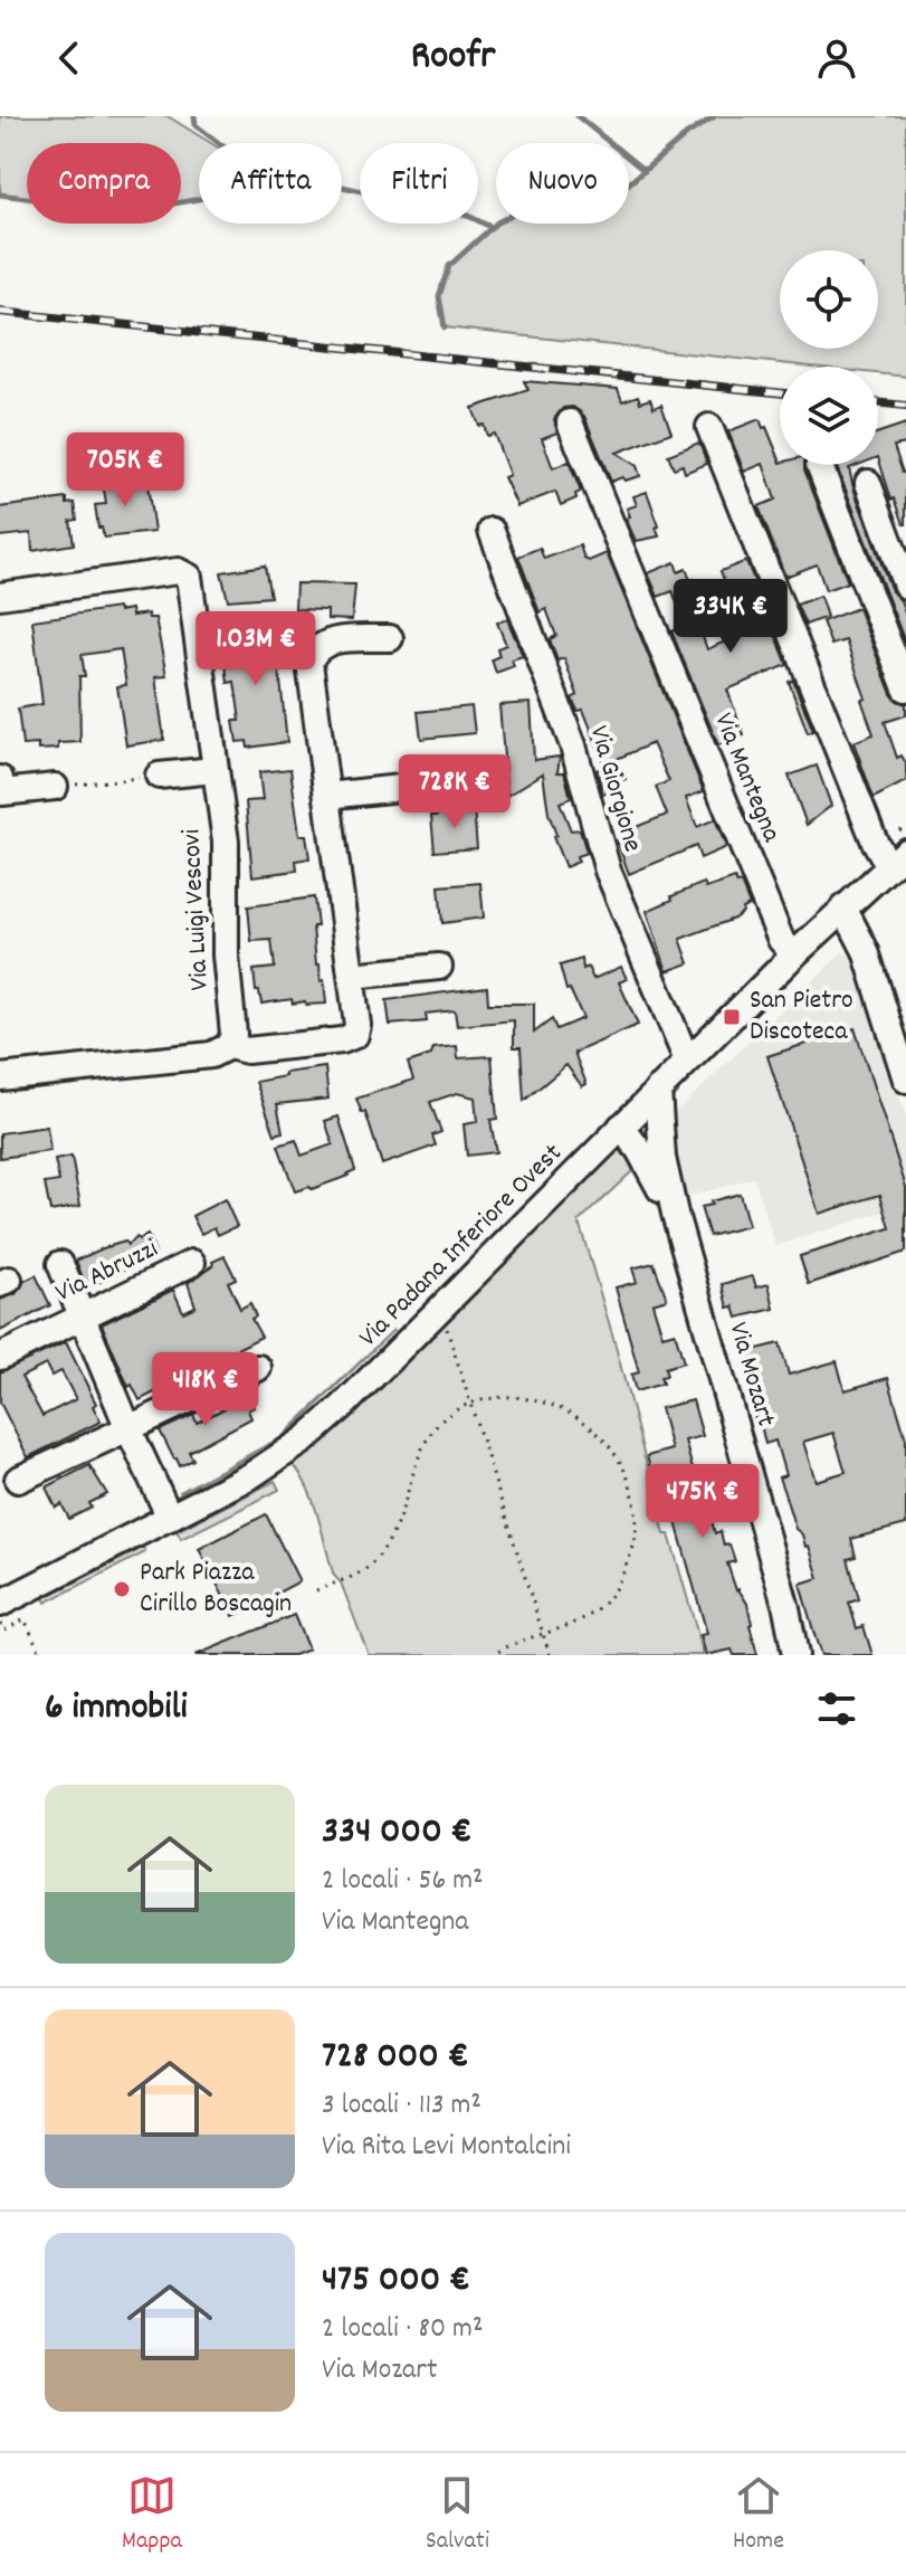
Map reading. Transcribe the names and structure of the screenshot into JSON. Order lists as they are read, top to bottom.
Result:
{
  "streets": {
    "street": [
      "Via Mantegna",
      "Via Giorgione",
      "Via Luigi Vescovi",
      "Via Padana Inferiore Ovest",
      "Via Abruzzi",
      "Via Mozart"
    ]
  },
  "crossings": [
    ["Via Mantegna", "Via Padana Inferiore Ovest"],
    ["Via Giorgione", "Via Padana Inferiore Ovest"],
    ["Via Padana Inferiore Ovest", "Via Mozart"]
  ],
  "places": {
    "transit": ["San Pietro Discoteca"],
    "other": ["Park Piazza Cirillo Boscagin"]
  },
  "page": {
    "header": "Roofr",
    "chip": [
      "Compra",
      "Affitta",
      "Filtri",
      "Nuovo"
    ],
    "price": [
      "705K €",
      "334K €",
      "1.03M €",
      "728K €",
      "418K €",
      "475K €"
    ],
    "heading": "6 immobili",
    "list": [
      {
        "name": "334 000 €",
        "note": "2 locali · 56 m² · Via Mantegna"
      },
      {
        "name": "728 000 €",
        "note": "3 locali · 113 m² · Via Rita Levi Montalcini"
      },
      {
        "name": "475 000 €",
        "note": "2 locali · 80 m² · Via Mozart"
      }
    ],
    "tabs": ["Mappa", "Salvati", "Home"]
  }
}
